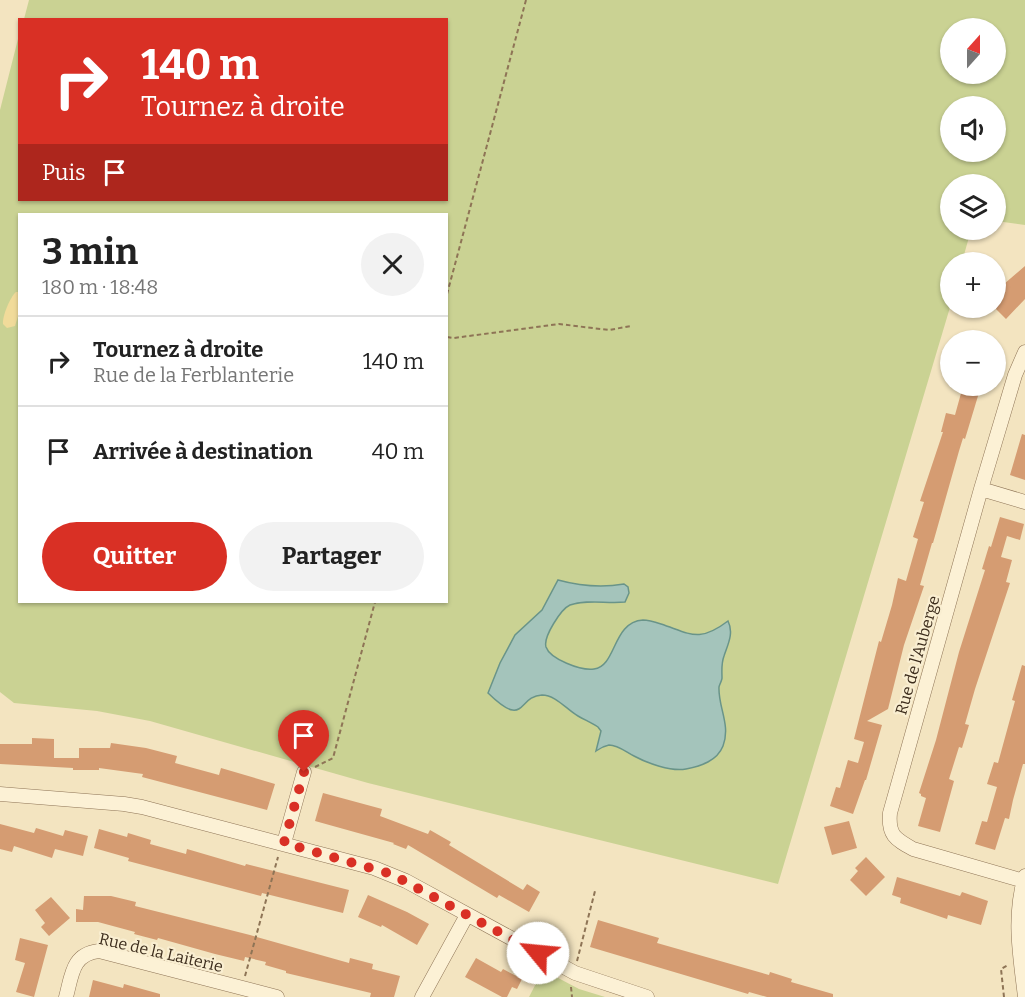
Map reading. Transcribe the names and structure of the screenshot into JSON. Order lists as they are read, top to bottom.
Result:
{
  "streets": {
    "street": ["Rue de l'Auberge", "Rue de la Laiterie"]
  },
  "north": "top",
  "page": {
    "map_buttons": ["+", "−"],
    "turn": ["140 m", "Tournez à droite"],
    "then": "Puis",
    "heading": ["3 min", "180 m · 18:48"],
    "list": [
      {
        "name": "Tournez à droite",
        "note": "Rue de la Ferblanterie",
        "value": "140 m"
      },
      {
        "name": "Arrivée à destination",
        "value": "40 m"
      }
    ],
    "buttons": ["Quitter", "Partager"]
  }
}
